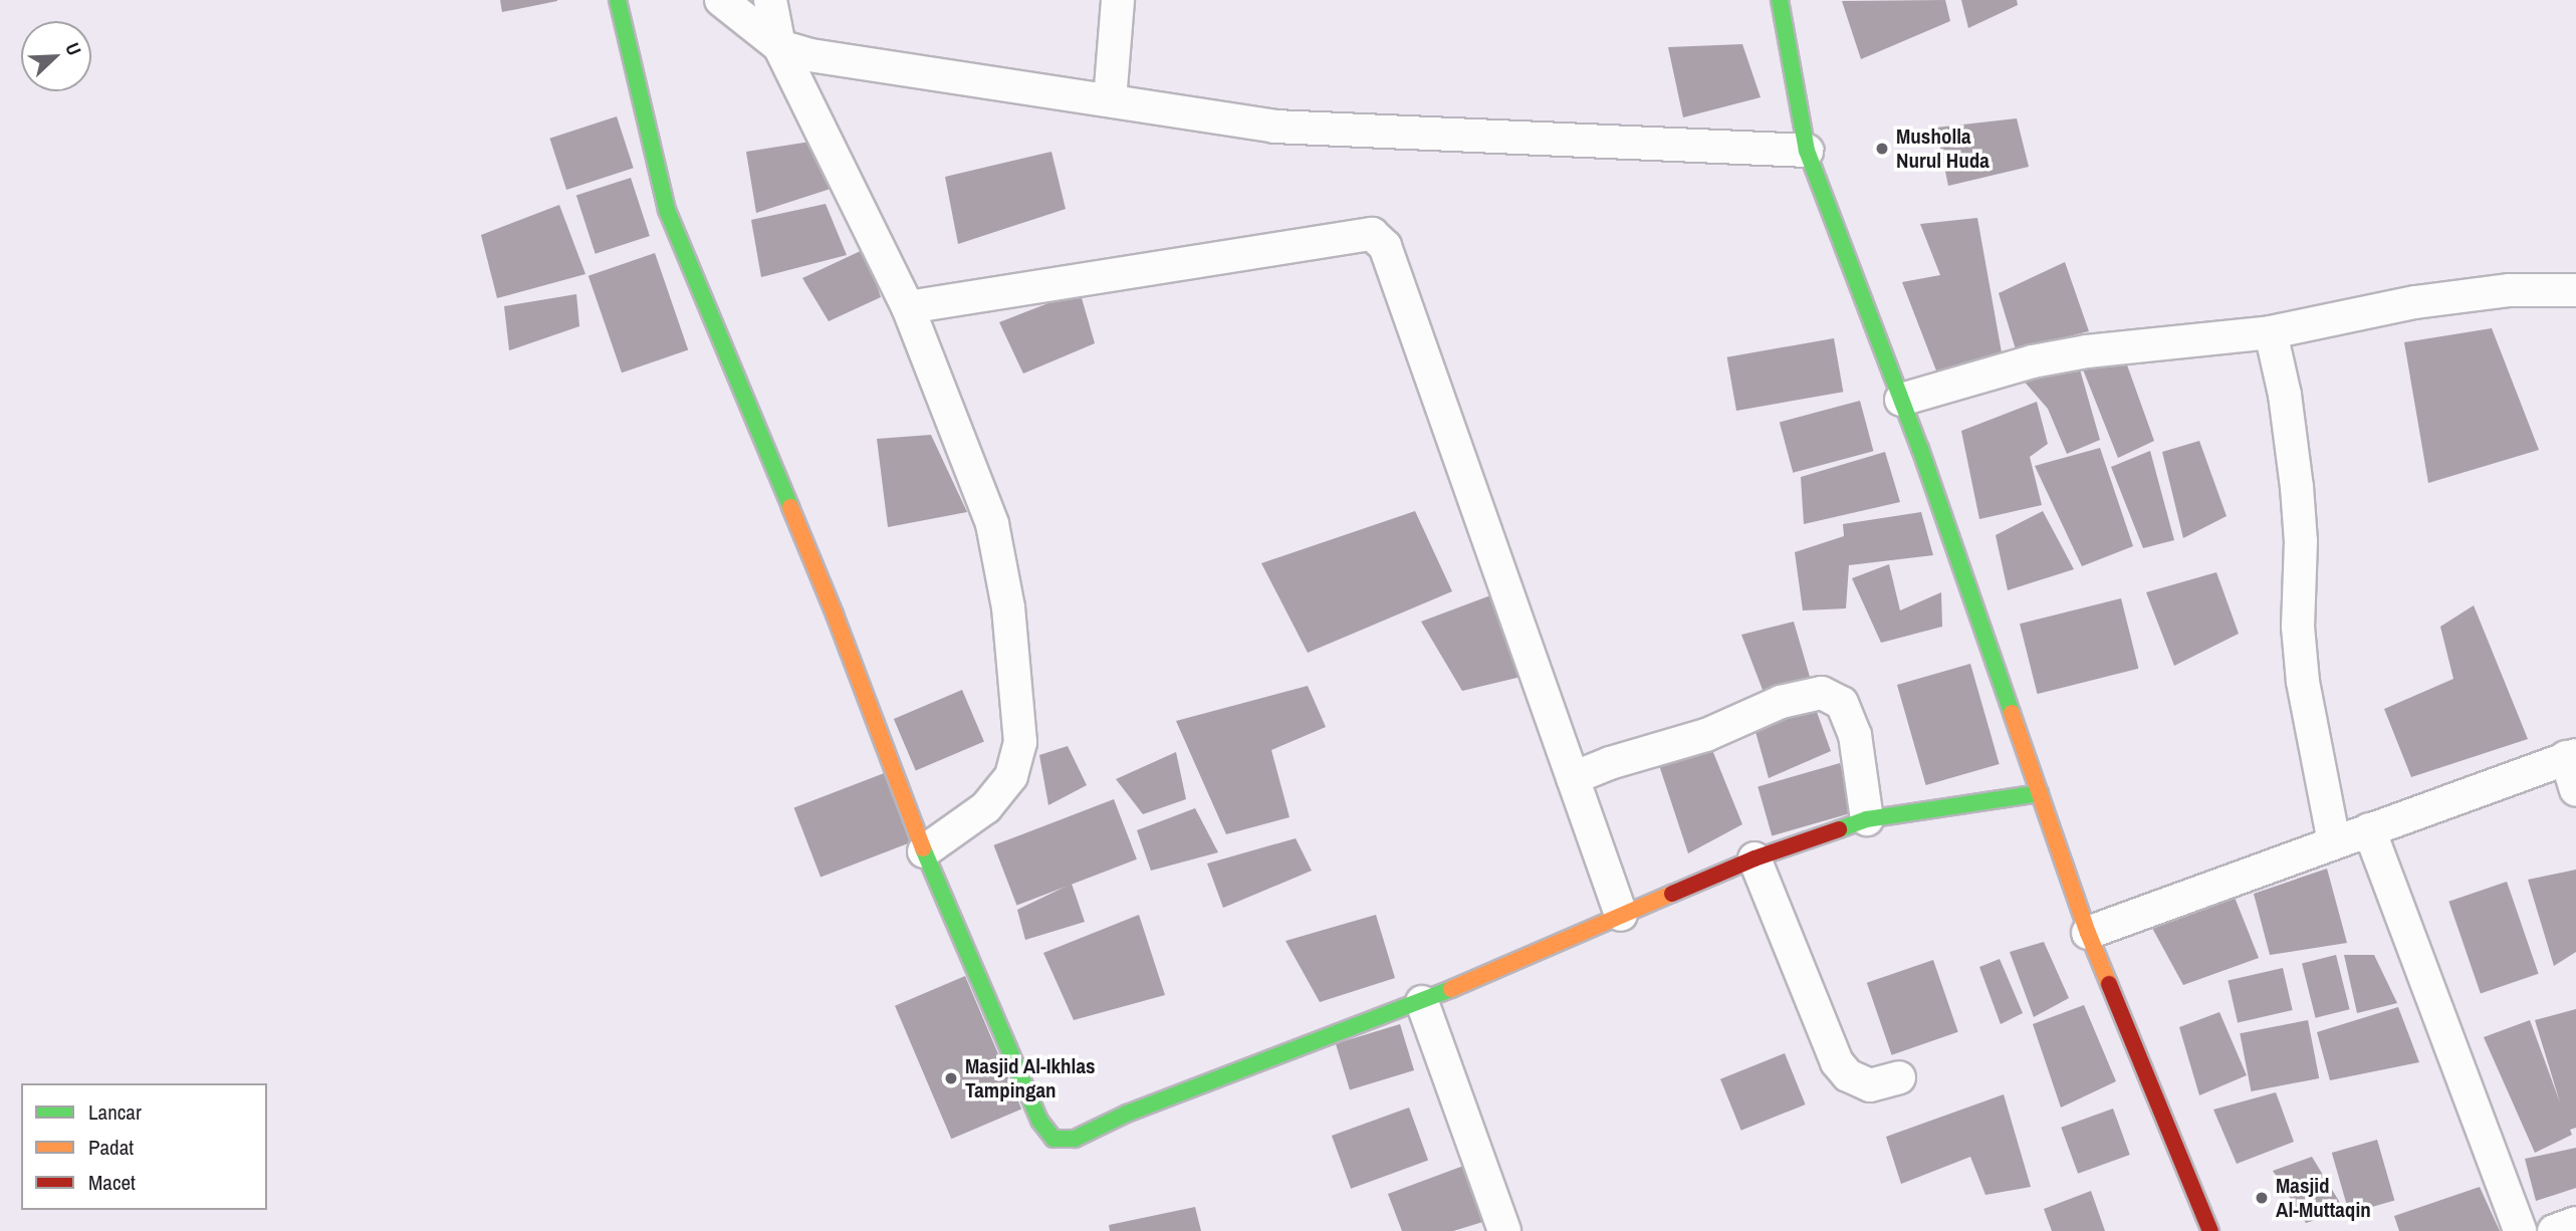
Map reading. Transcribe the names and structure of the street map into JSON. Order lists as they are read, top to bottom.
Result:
{
  "places": ["Musholla Nurul Huda", "Masjid Al-Ikhlas Tampingan", "Masjid Al-Muttaqin"],
  "legend": ["Lancar", "Padat", "Macet"],
  "north": "top right"
}
